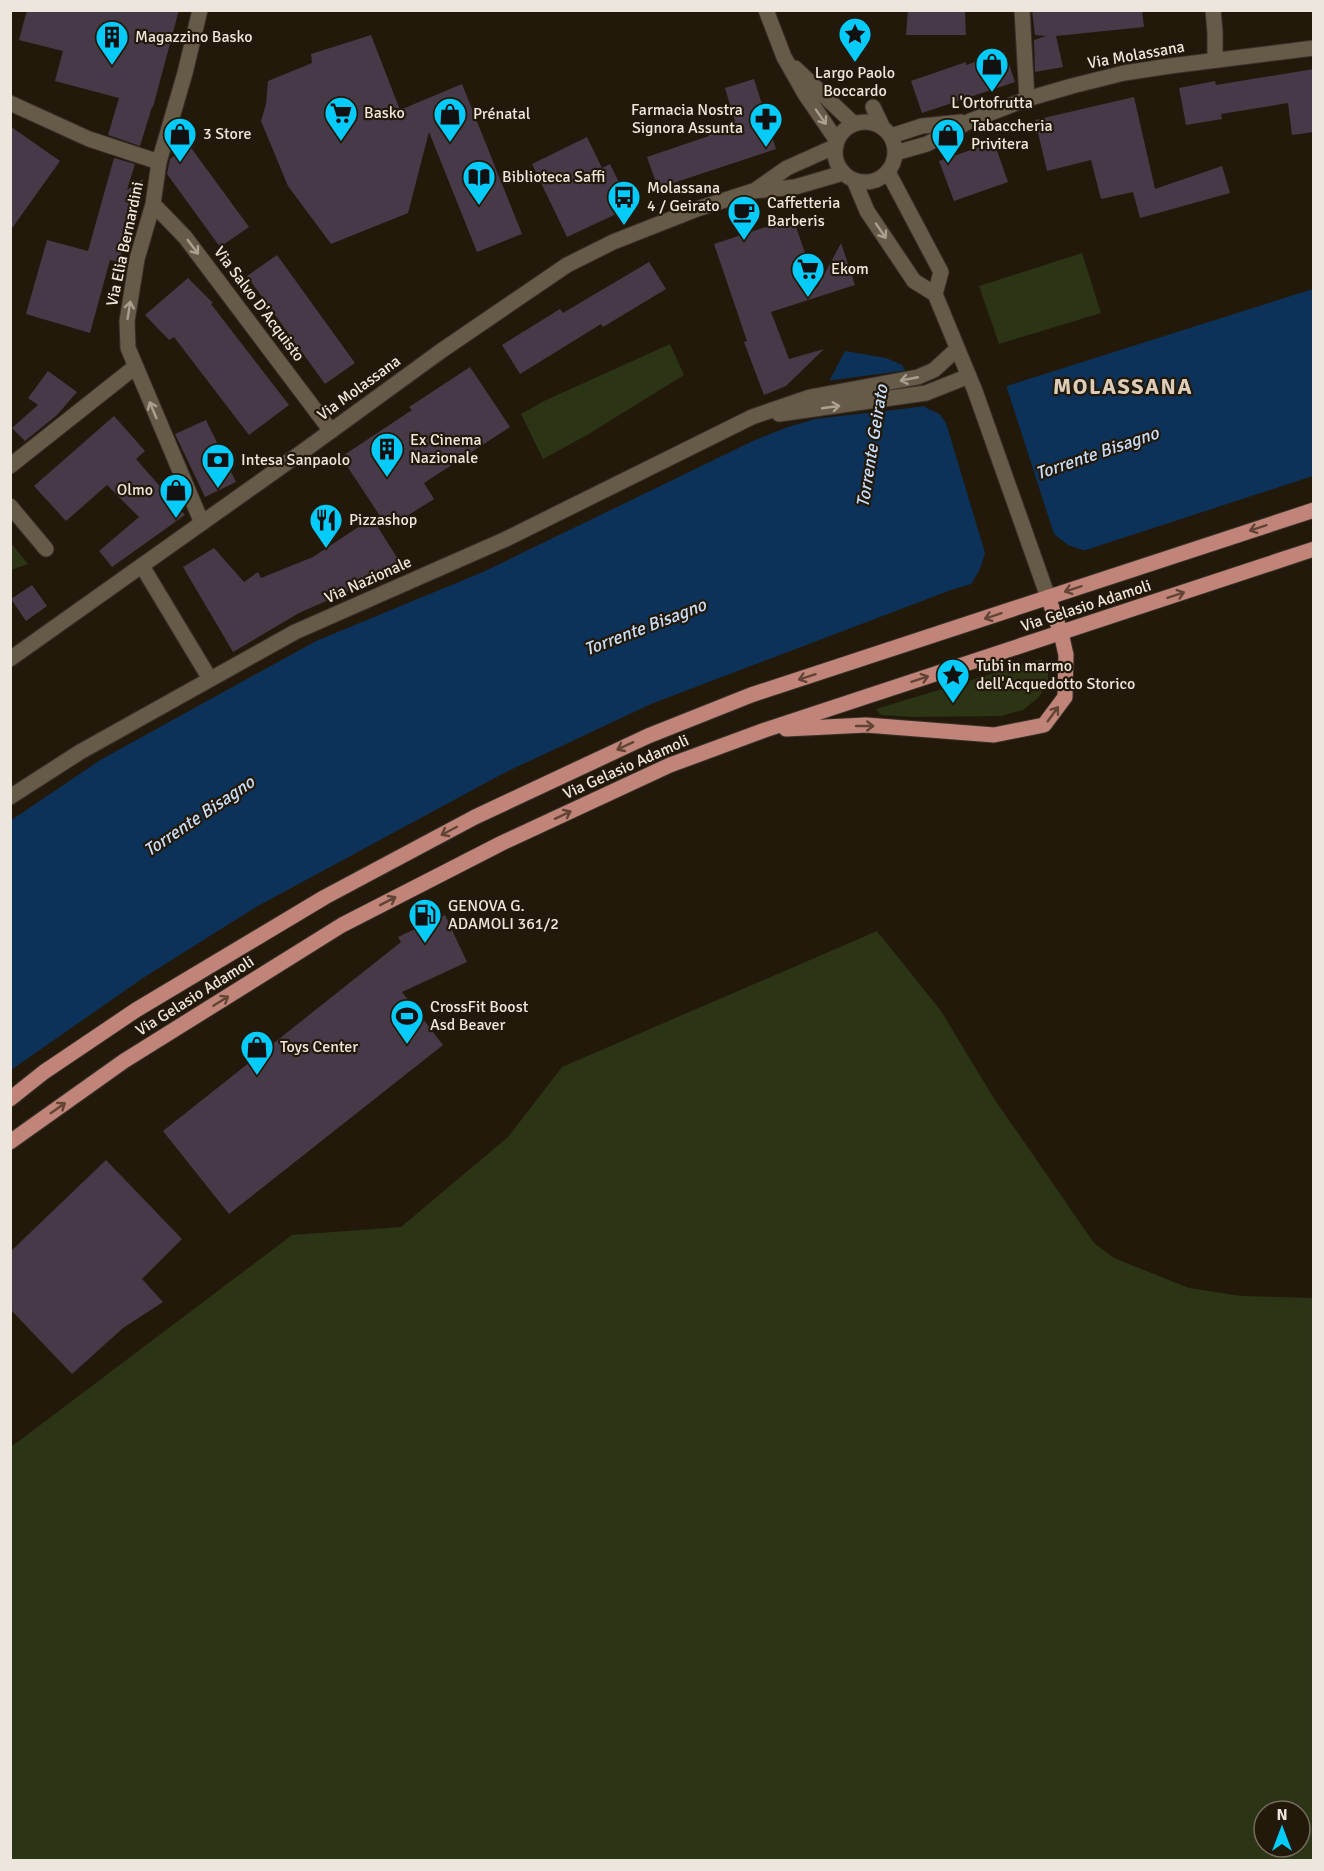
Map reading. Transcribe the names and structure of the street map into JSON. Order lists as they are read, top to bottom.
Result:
{
  "streets": {
    "main road": [
      "Via Molassana",
      "Via Elia Bernardini",
      "Via Salvo D'Acquisto",
      "Via Nazionale",
      "Via Gelasio Adamoli"
    ]
  },
  "crossings": [
    ["Via Molassana", "Via Elia Bernardini"],
    ["Via Molassana", "Via Salvo D'Acquisto"],
    ["Via Elia Bernardini", "Via Salvo D'Acquisto"]
  ],
  "one_way": ["Via Elia Bernardini", "Via Salvo D'Acquisto"],
  "districts": ["MOLASSANA"],
  "water": ["Torrente Geirato", "Torrente Bisagno"],
  "places": {
    "place": ["Largo Paolo Boccardo", "Tubi in marmo dell'Acquedotto Storico"],
    "building": ["Magazzino Basko", "Ex Cinema Nazionale"],
    "shop": [
      "L'Ortofrutta",
      "Prénatal",
      "3 Store",
      "Tabaccheria Privitera",
      "Olmo",
      "Toys Center"
    ],
    "supermarket": ["Basko", "Ekom"],
    "pharmacy": ["Farmacia Nostra Signora Assunta"],
    "library": ["Biblioteca Saffi"],
    "bus stop": ["Molassana 4 / Geirato"],
    "cafe": ["Caffetteria Barberis"],
    "bank": ["Intesa Sanpaolo"],
    "restaurant": ["Pizzashop"],
    "fuel station": ["GENOVA G. ADAMOLI 361/2"],
    "sports": ["CrossFit Boost Asd Beaver"]
  },
  "north": "top"
}
